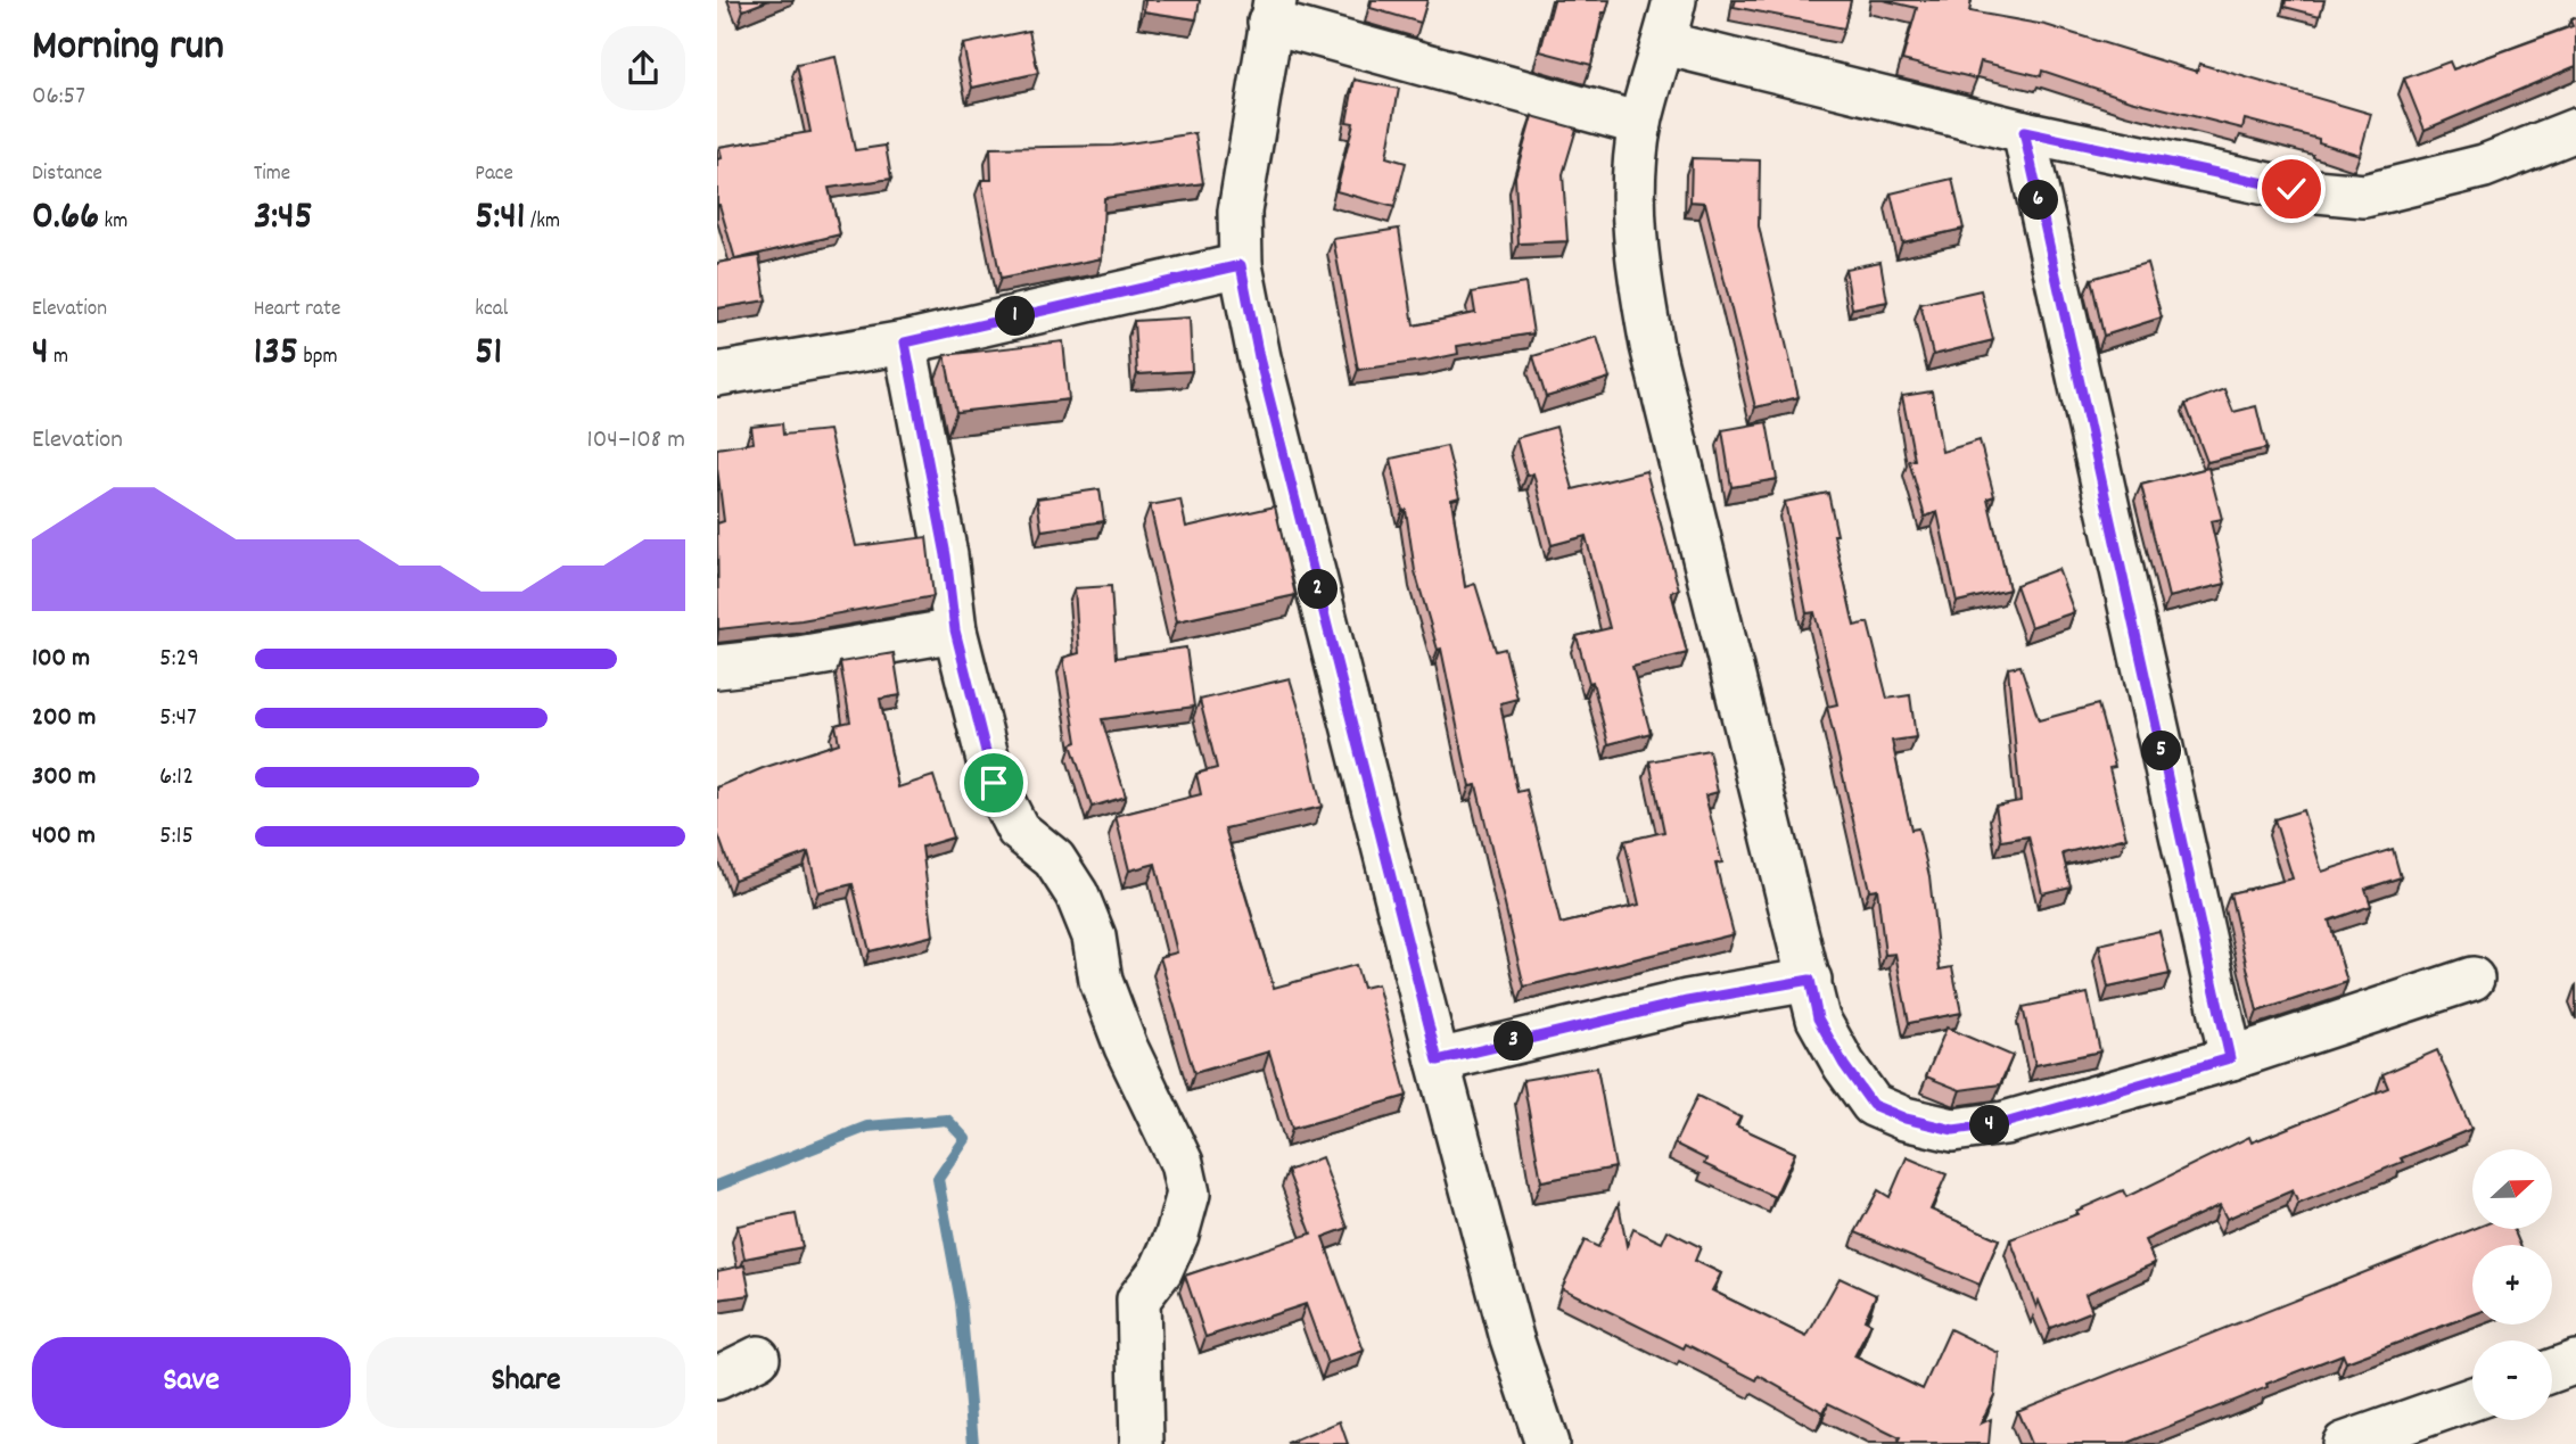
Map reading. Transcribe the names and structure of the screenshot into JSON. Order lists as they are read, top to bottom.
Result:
{
  "north": "right",
  "page": {
    "heading": ["Morning run", "06:57"],
    "stats": [
      ["Distance", "0.66 km"],
      ["Time", "3:45"],
      ["Pace", "5:41 /km"],
      ["Elevation", "4 m"],
      ["Heart rate", "135 bpm"],
      ["kcal", "51"]
    ],
    "pins": [
      "6",
      "1",
      "2",
      "5",
      "3",
      "4"
    ],
    "chart": ["Elevation", "104–108 m"],
    "list": [
      {
        "name": "100 m",
        "note": "5:29"
      },
      {
        "name": "200 m",
        "note": "5:47"
      },
      {
        "name": "300 m",
        "note": "6:12"
      },
      {
        "name": "400 m",
        "note": "5:15"
      }
    ],
    "map_buttons": ["+", "−"],
    "buttons": ["Save", "Share"]
  }
}
